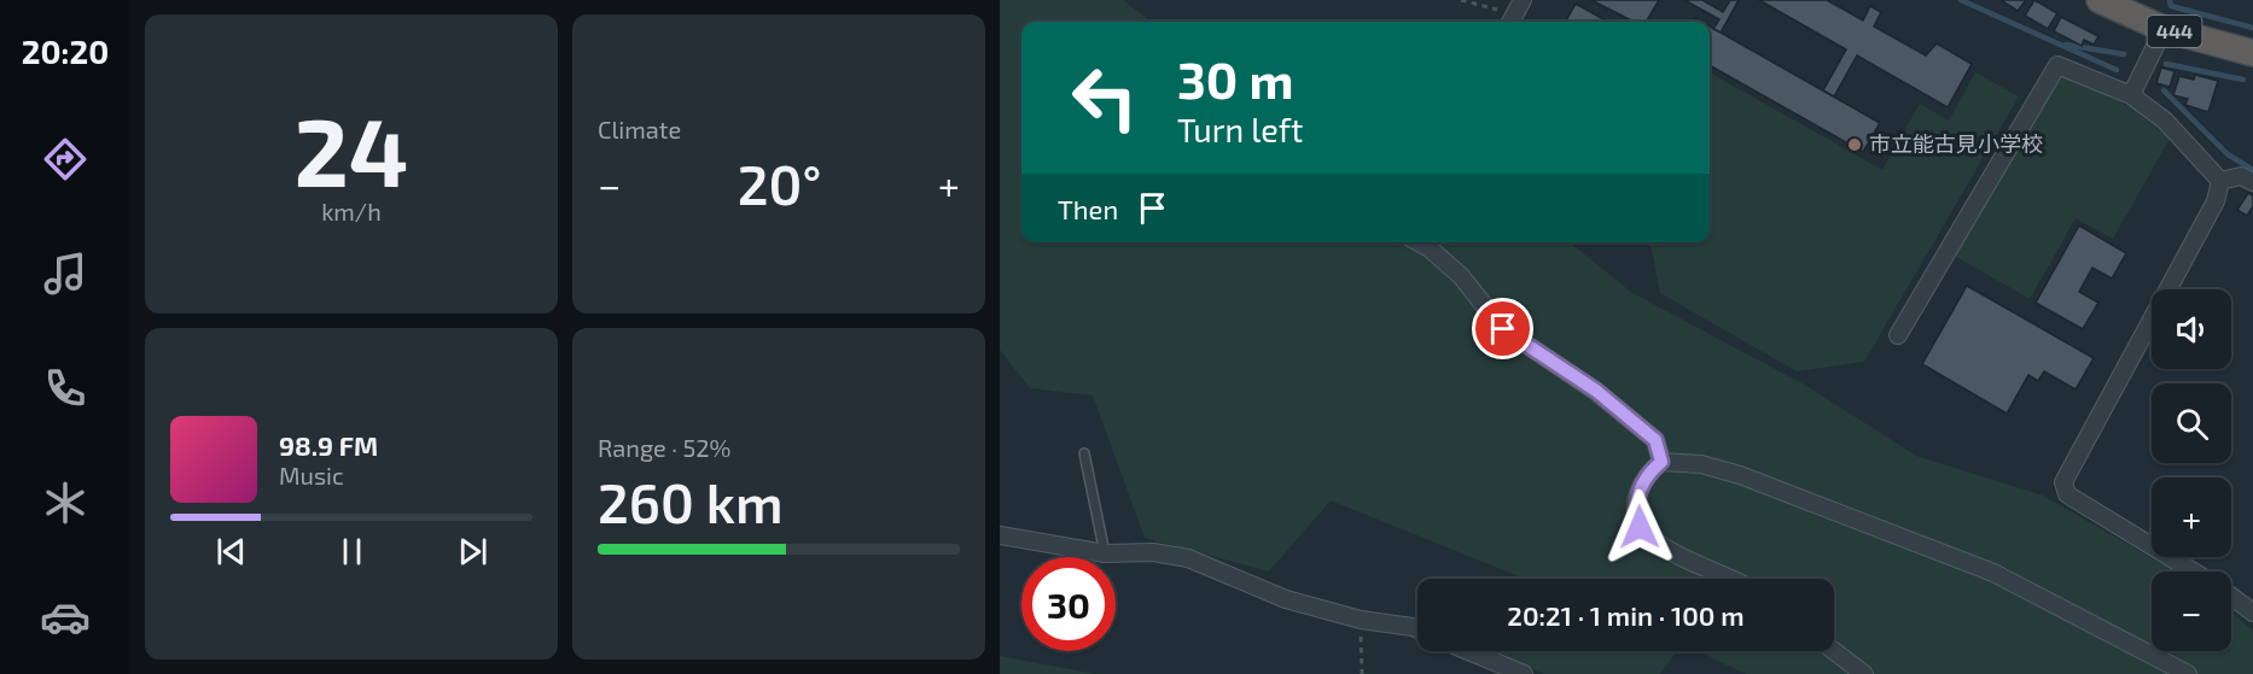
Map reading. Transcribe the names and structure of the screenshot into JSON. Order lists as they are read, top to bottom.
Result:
{
  "streets": {
    "highway": ["444"]
  },
  "places": ["市立能古見小学校"],
  "page": {
    "tabs": "20:20",
    "tile": [
      ["24", "km/h"],
      "Climate",
      ["Range · 52%", "260 km"]
    ],
    "turn": ["30 m", "Turn left"],
    "heat": ["−", "20°", "+"],
    "then": "Then",
    "map_buttons": ["+", "−"],
    "song": ["98.9 FM", "Music"],
    "limit": "30",
    "trip": "20:21 · 1 min · 100 m"
  }
}
